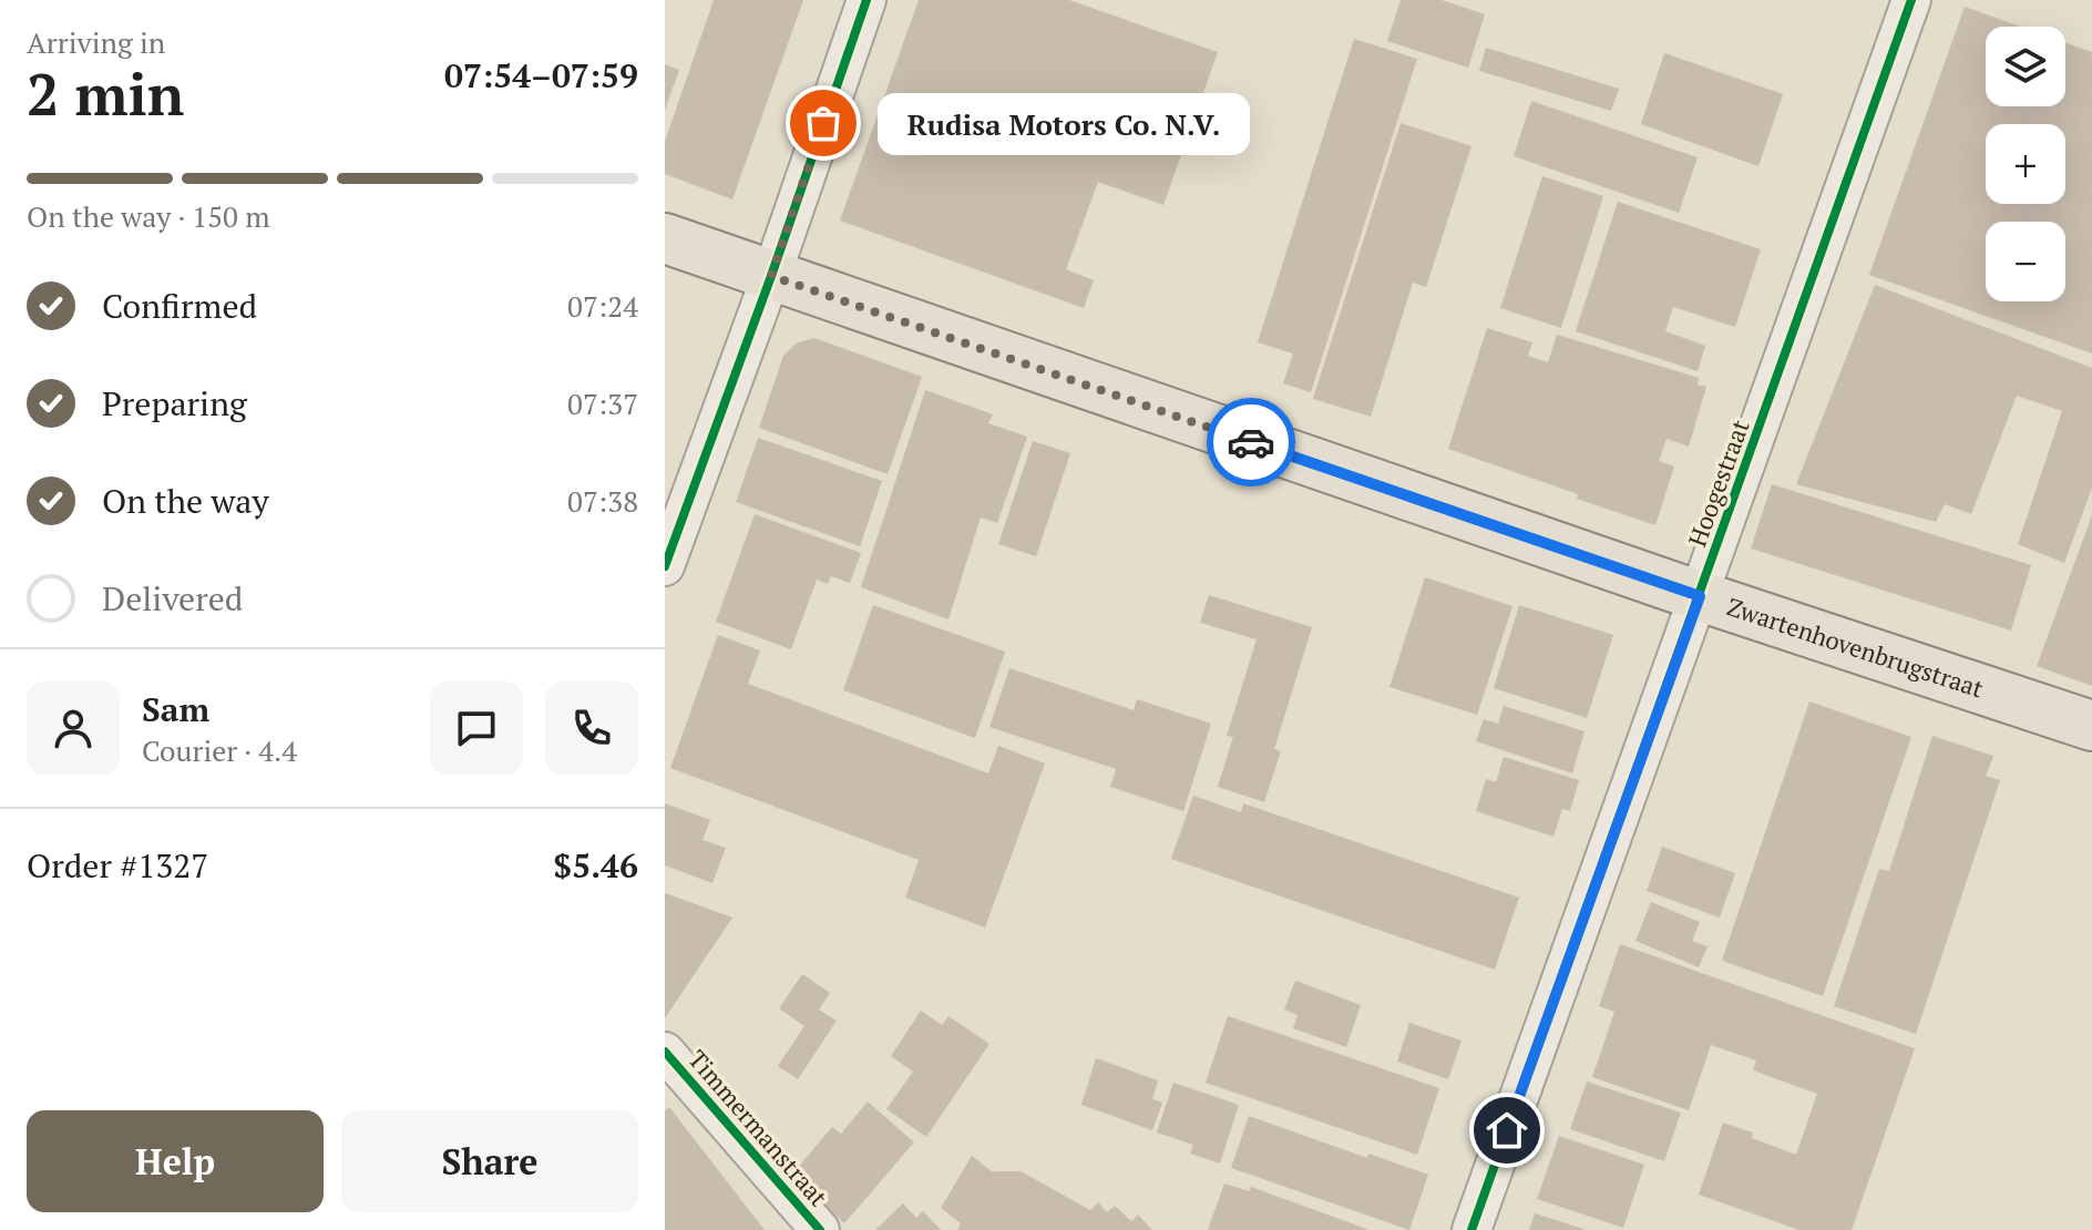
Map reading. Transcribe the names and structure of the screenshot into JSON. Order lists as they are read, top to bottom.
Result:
{
  "streets": {
    "main road": ["Zwartenhovenbrugstraat"],
    "street": ["Hoogestraat", "Timmermanstraat"]
  },
  "crossings": [
    ["Hoogestraat", "Zwartenhovenbrugstraat"]
  ],
  "places": ["Rudisa Motors Co. N.V."],
  "page": {
    "heading": ["2 min", "Arriving in", "07:54–07:59"],
    "panel": [
      "Sam",
      "Courier · 4.4",
      "Order #1327",
      "$5.46"
    ],
    "map_buttons": ["+", "−"],
    "bubble": "Rudisa Motors Co. N.V.",
    "bar": "On the way · 150 m",
    "list": [
      ["Confirmed", "07:24"],
      ["Preparing", "07:37"],
      ["On the way", "07:38"],
      "Delivered"
    ],
    "buttons": ["Help", "Share"]
  }
}
